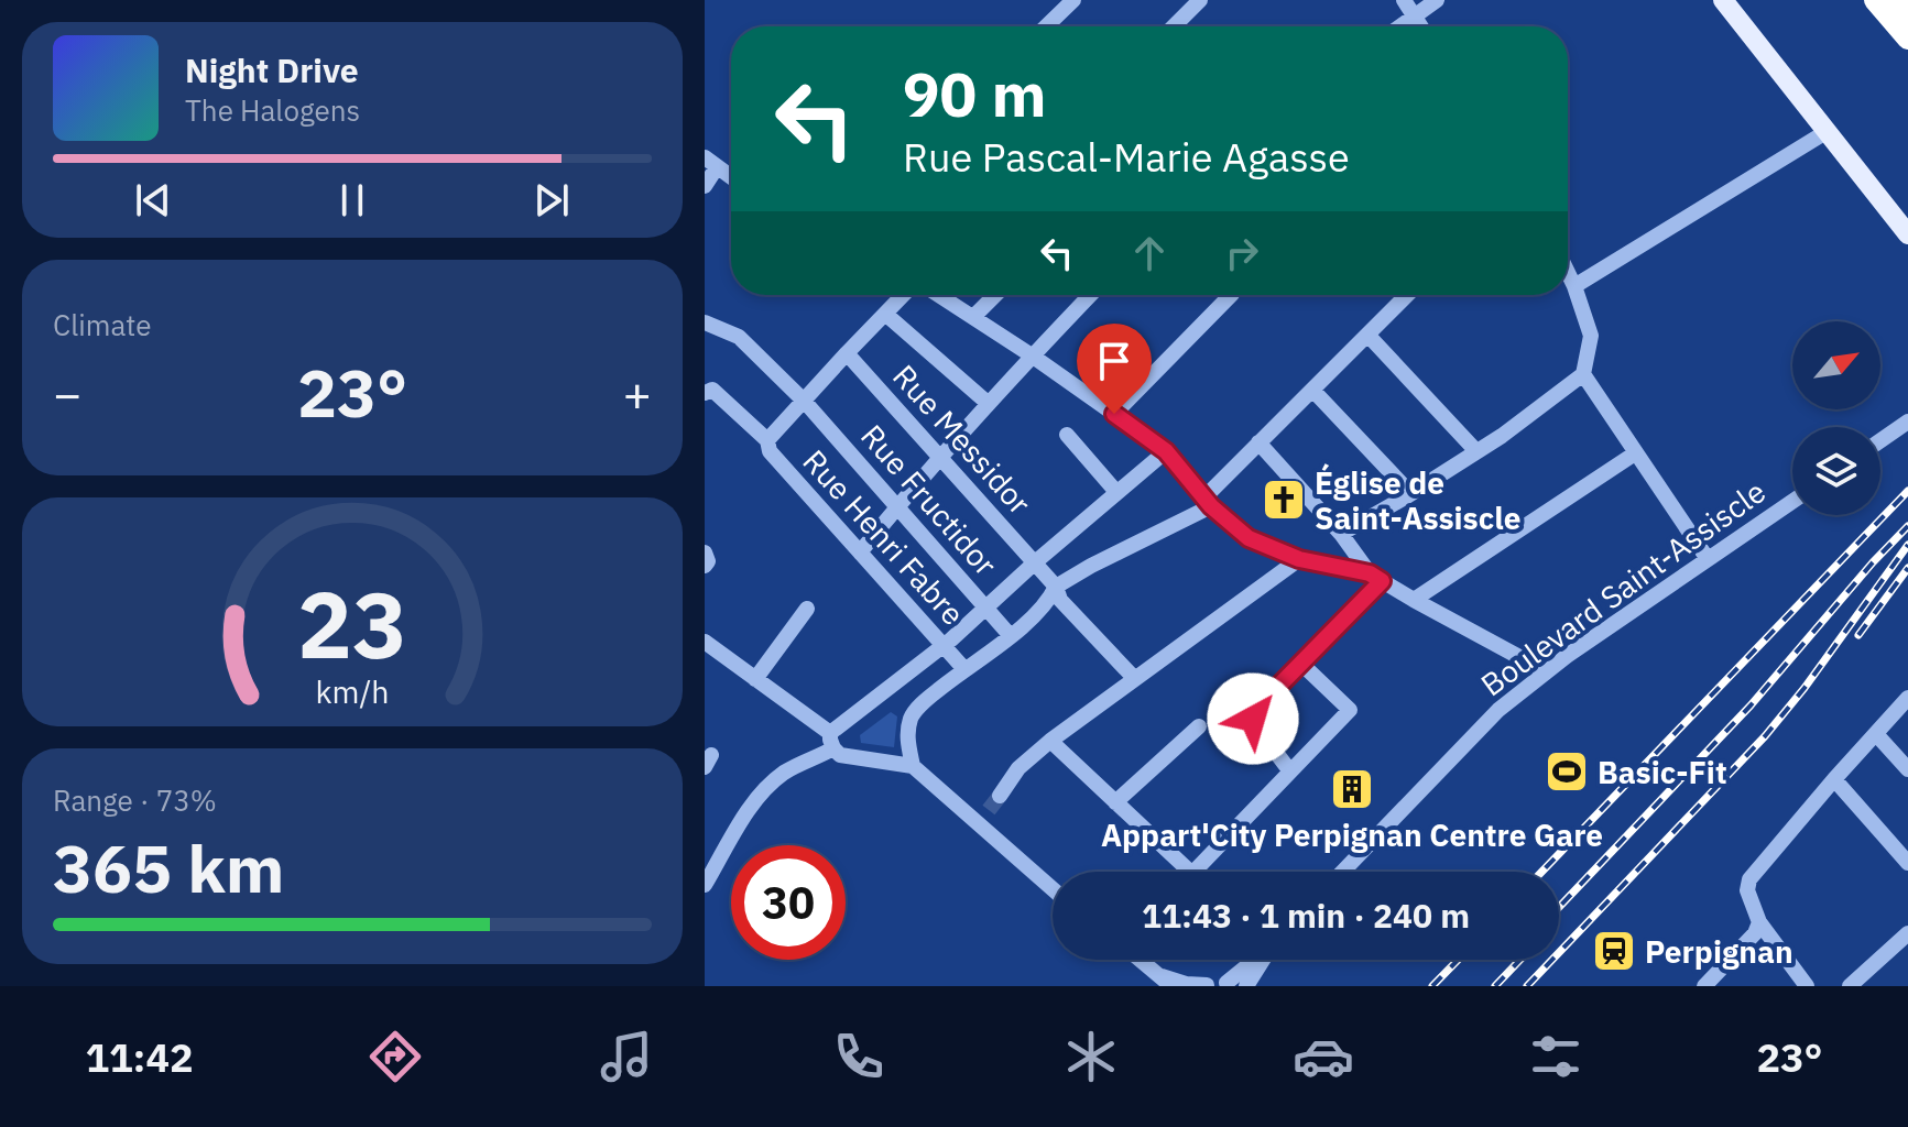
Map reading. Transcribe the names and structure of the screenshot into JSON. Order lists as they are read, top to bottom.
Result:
{
  "streets": {
    "street": [
      "Rue Messidor",
      "Rue Fructidor",
      "Rue Henri Fabre",
      "Boulevard Saint-Assiscle"
    ]
  },
  "places": {
    "church": ["Église de Saint-Assiscle"],
    "sports": ["Basic-Fit"],
    "building": ["Appart'City Perpignan Centre Gare"],
    "station": ["Perpignan"]
  },
  "north": "top right",
  "page": {
    "turn": ["90 m", "Rue Pascal-Marie Agasse"],
    "song": ["Night Drive", "The Halogens"],
    "tile": [
      "Climate",
      ["Range · 73%", "365 km"]
    ],
    "heat": ["−", "23°", "+"],
    "limit": "30",
    "trip": "11:43 · 1 min · 240 m",
    "tabs": ["11:42", "23°"],
    "gauge": ["23", "km/h"]
  }
}
